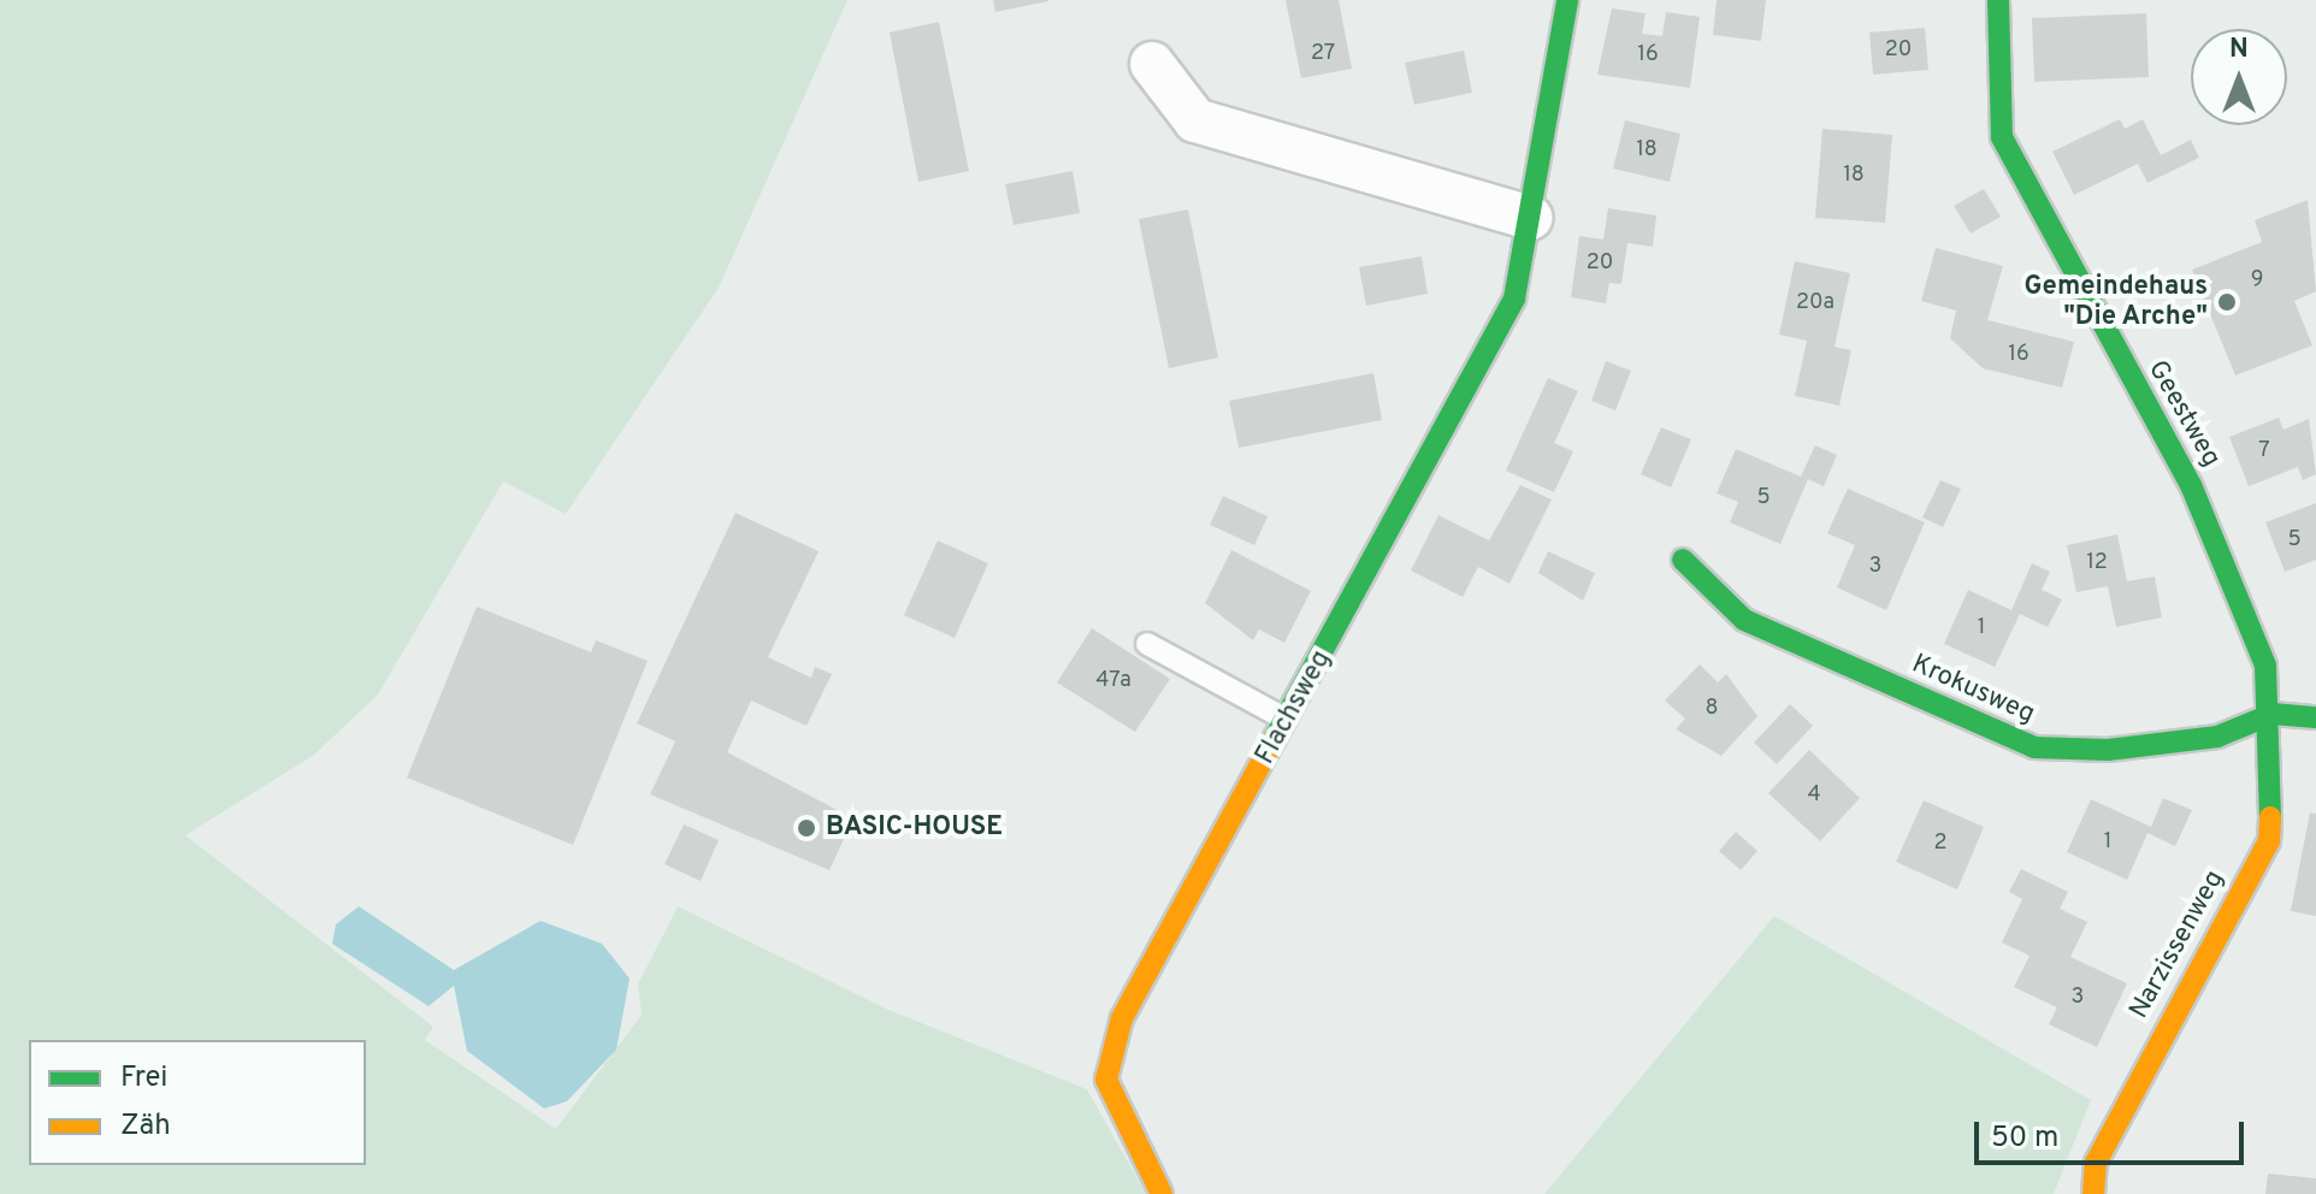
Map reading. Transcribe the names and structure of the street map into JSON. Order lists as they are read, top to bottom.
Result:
{
  "streets": {
    "street": [
      "Geestweg",
      "Krokusweg",
      "Flachsweg",
      "Narzissenweg"
    ]
  },
  "crossings": [
    ["Geestweg", "Krokusweg"],
    ["Geestweg", "Narzissenweg"],
    ["Krokusweg", "Narzissenweg"]
  ],
  "places": ["Gemeindehaus \"Die Arche\"", "BASIC-HOUSE"],
  "house_numbers": [
    "20",
    "27",
    "16",
    "18",
    "18",
    "20",
    "9",
    "20a",
    "16",
    "7",
    "5",
    "5",
    "12",
    "3",
    "1",
    "47a",
    "8",
    "4",
    "1",
    "2",
    "3"
  ],
  "legend": ["Frei", "Zäh"],
  "scale_bar": "50 m",
  "north": "top"
}
